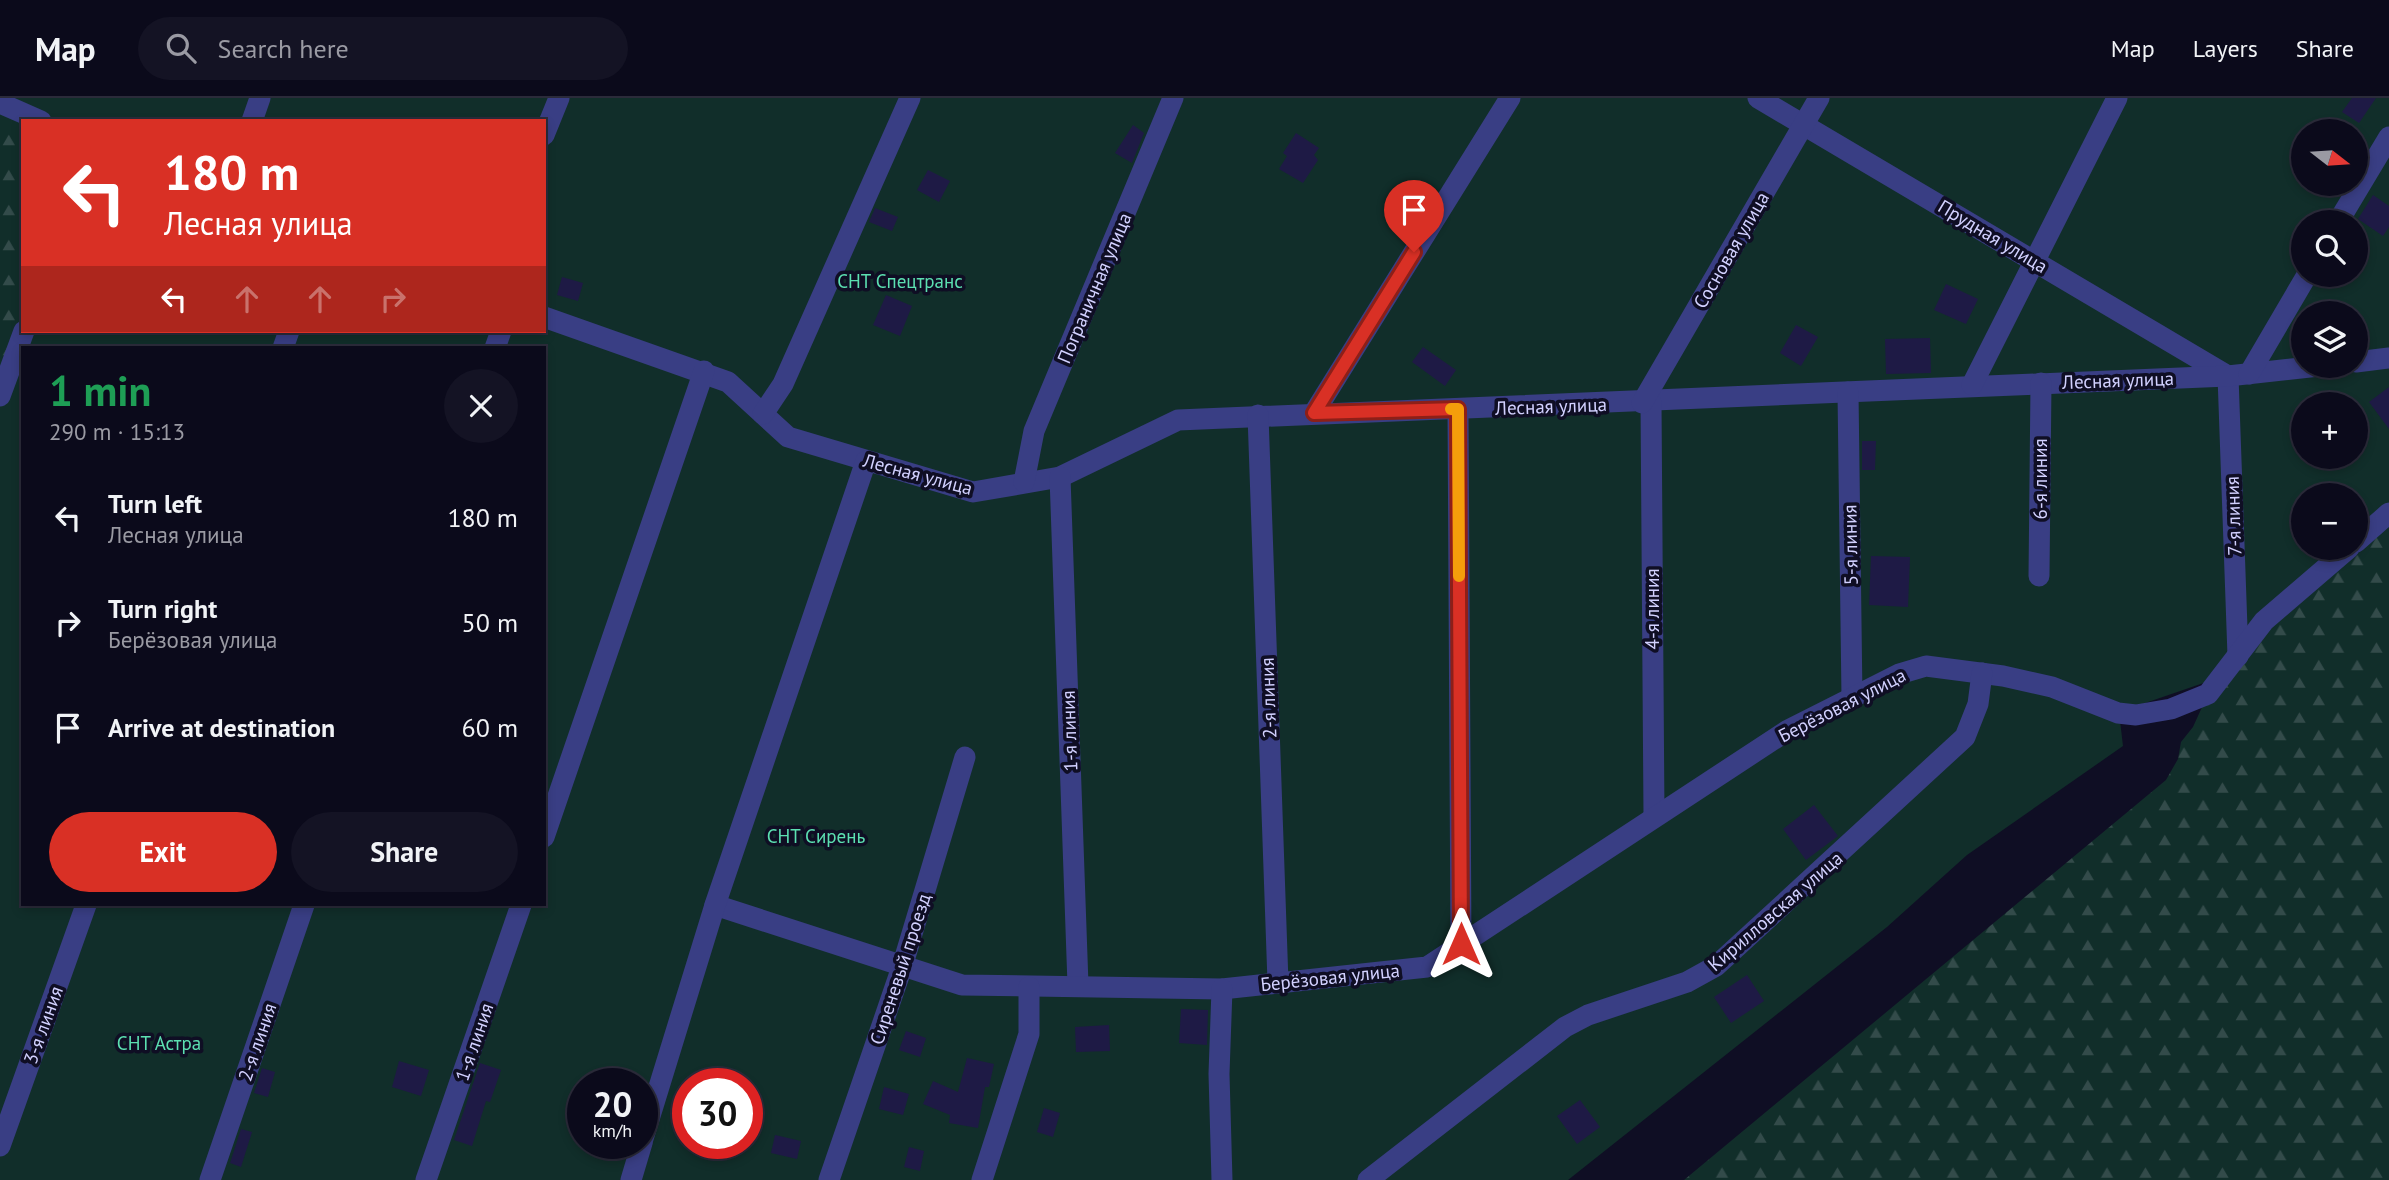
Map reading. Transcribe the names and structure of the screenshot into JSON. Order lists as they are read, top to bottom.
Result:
{
  "streets": {
    "street": [
      "Прудная улица",
      "Сосновая улица",
      "Пограничная улица",
      "Лесная улица",
      "6-я линия",
      "7-я линия",
      "5-я линия",
      "4-я линия",
      "2-я линия",
      "Берёзовая улица",
      "1-я линия",
      "Кирилловская улица",
      "Сиреневый проезд",
      "3-я линия"
    ]
  },
  "crossings": [
    ["Прудная улица", "Сосновая улица"],
    ["Прудная улица", "Лесная улица"],
    ["Прудная улица", "7-я линия"],
    ["Сосновая улица", "Лесная улица"],
    ["Сосновая улица", "4-я линия"],
    ["Пограничная улица", "Лесная улица"],
    ["Лесная улица", "6-я линия"],
    ["Лесная улица", "7-я линия"],
    ["Лесная улица", "5-я линия"],
    ["Лесная улица", "4-я линия"],
    ["Лесная улица", "2-я линия"],
    ["Лесная улица", "1-я линия"],
    ["7-я линия", "Берёзовая улица"],
    ["5-я линия", "Берёзовая улица"],
    ["4-я линия", "Берёзовая улица"],
    ["2-я линия", "Берёзовая улица"],
    ["Берёзовая улица", "1-я линия"],
    ["Берёзовая улица", "Кирилловская улица"],
    ["Берёзовая улица", "Сиреневый проезд"]
  ],
  "parks": ["СНТ Спецтранс", "СНТ Сирень", "СНТ Астра"],
  "north": "right",
  "page": {
    "header": "Map",
    "search": "Search here",
    "nav": ["Map", "Layers", "Share"],
    "map_buttons": ["+", "−"],
    "turn": ["180 m", "Лесная улица"],
    "heading": ["1 min", "290 m · 15:13"],
    "list": [
      {
        "name": "Turn left",
        "note": "Лесная улица",
        "value": "180 m"
      },
      {
        "name": "Turn right",
        "note": "Берёзовая улица",
        "value": "50 m"
      },
      {
        "name": "Arrive at destination",
        "value": "60 m"
      }
    ],
    "buttons": ["Exit", "Share"],
    "speed": "20 km/h",
    "limit": "30"
  }
}
